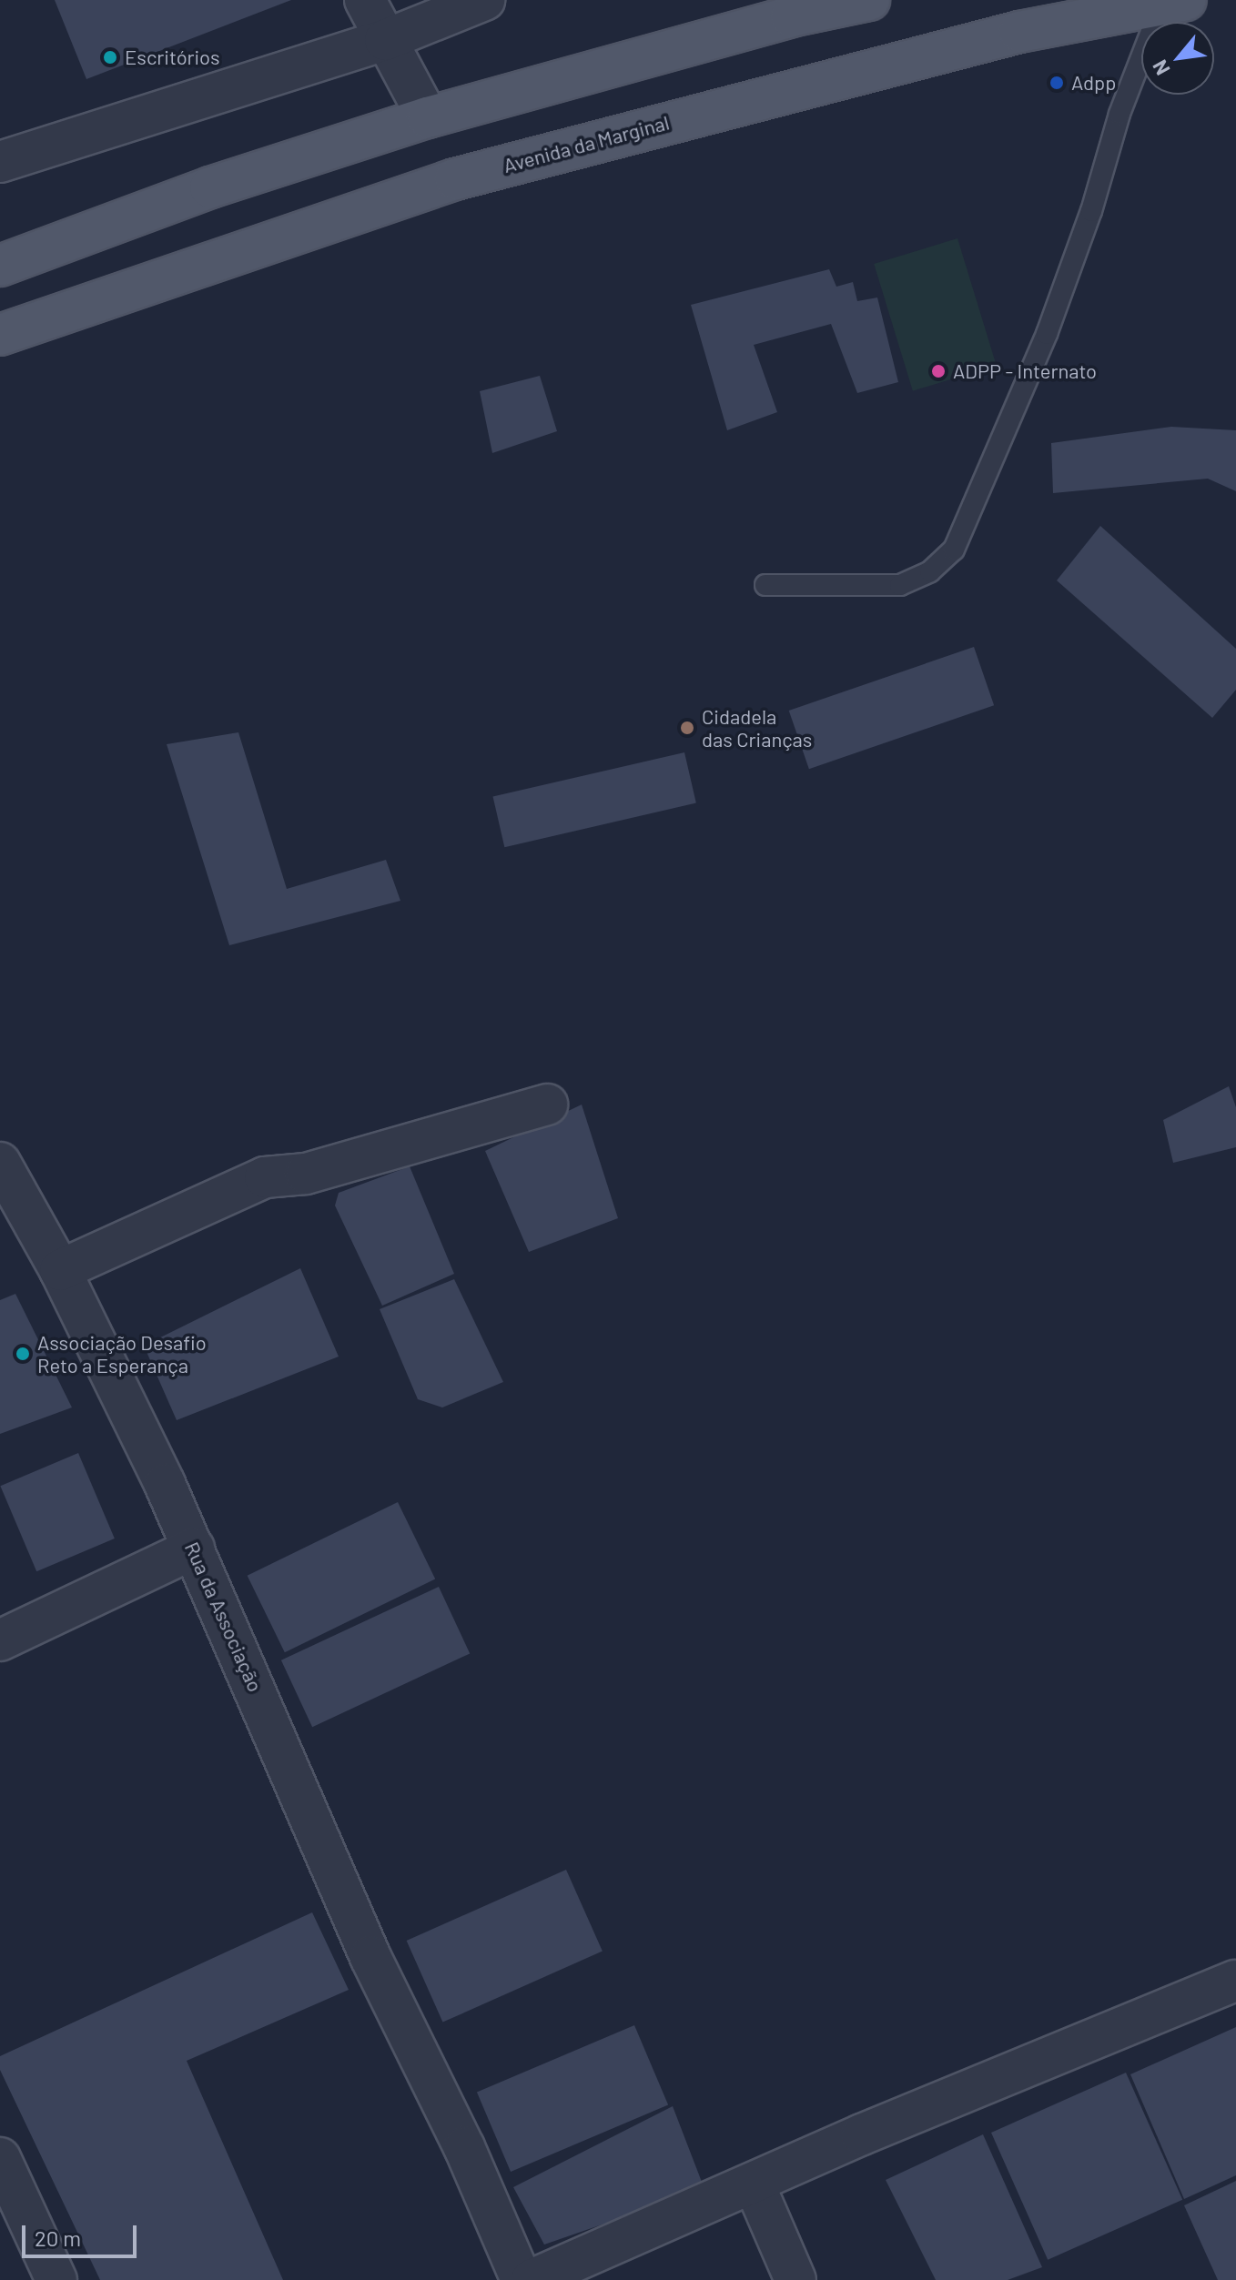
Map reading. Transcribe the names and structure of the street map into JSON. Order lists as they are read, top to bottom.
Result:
{
  "streets": {
    "main road": ["Avenida da Marginal"],
    "street": ["Rua da Associação"]
  },
  "places": [
    "Escritórios",
    "Adpp",
    "ADPP - Internato",
    "Cidadela das Crianças",
    "Associação Desafio Reto a Esperança"
  ],
  "scale_bar": "20 m",
  "north": "bottom left"
}
